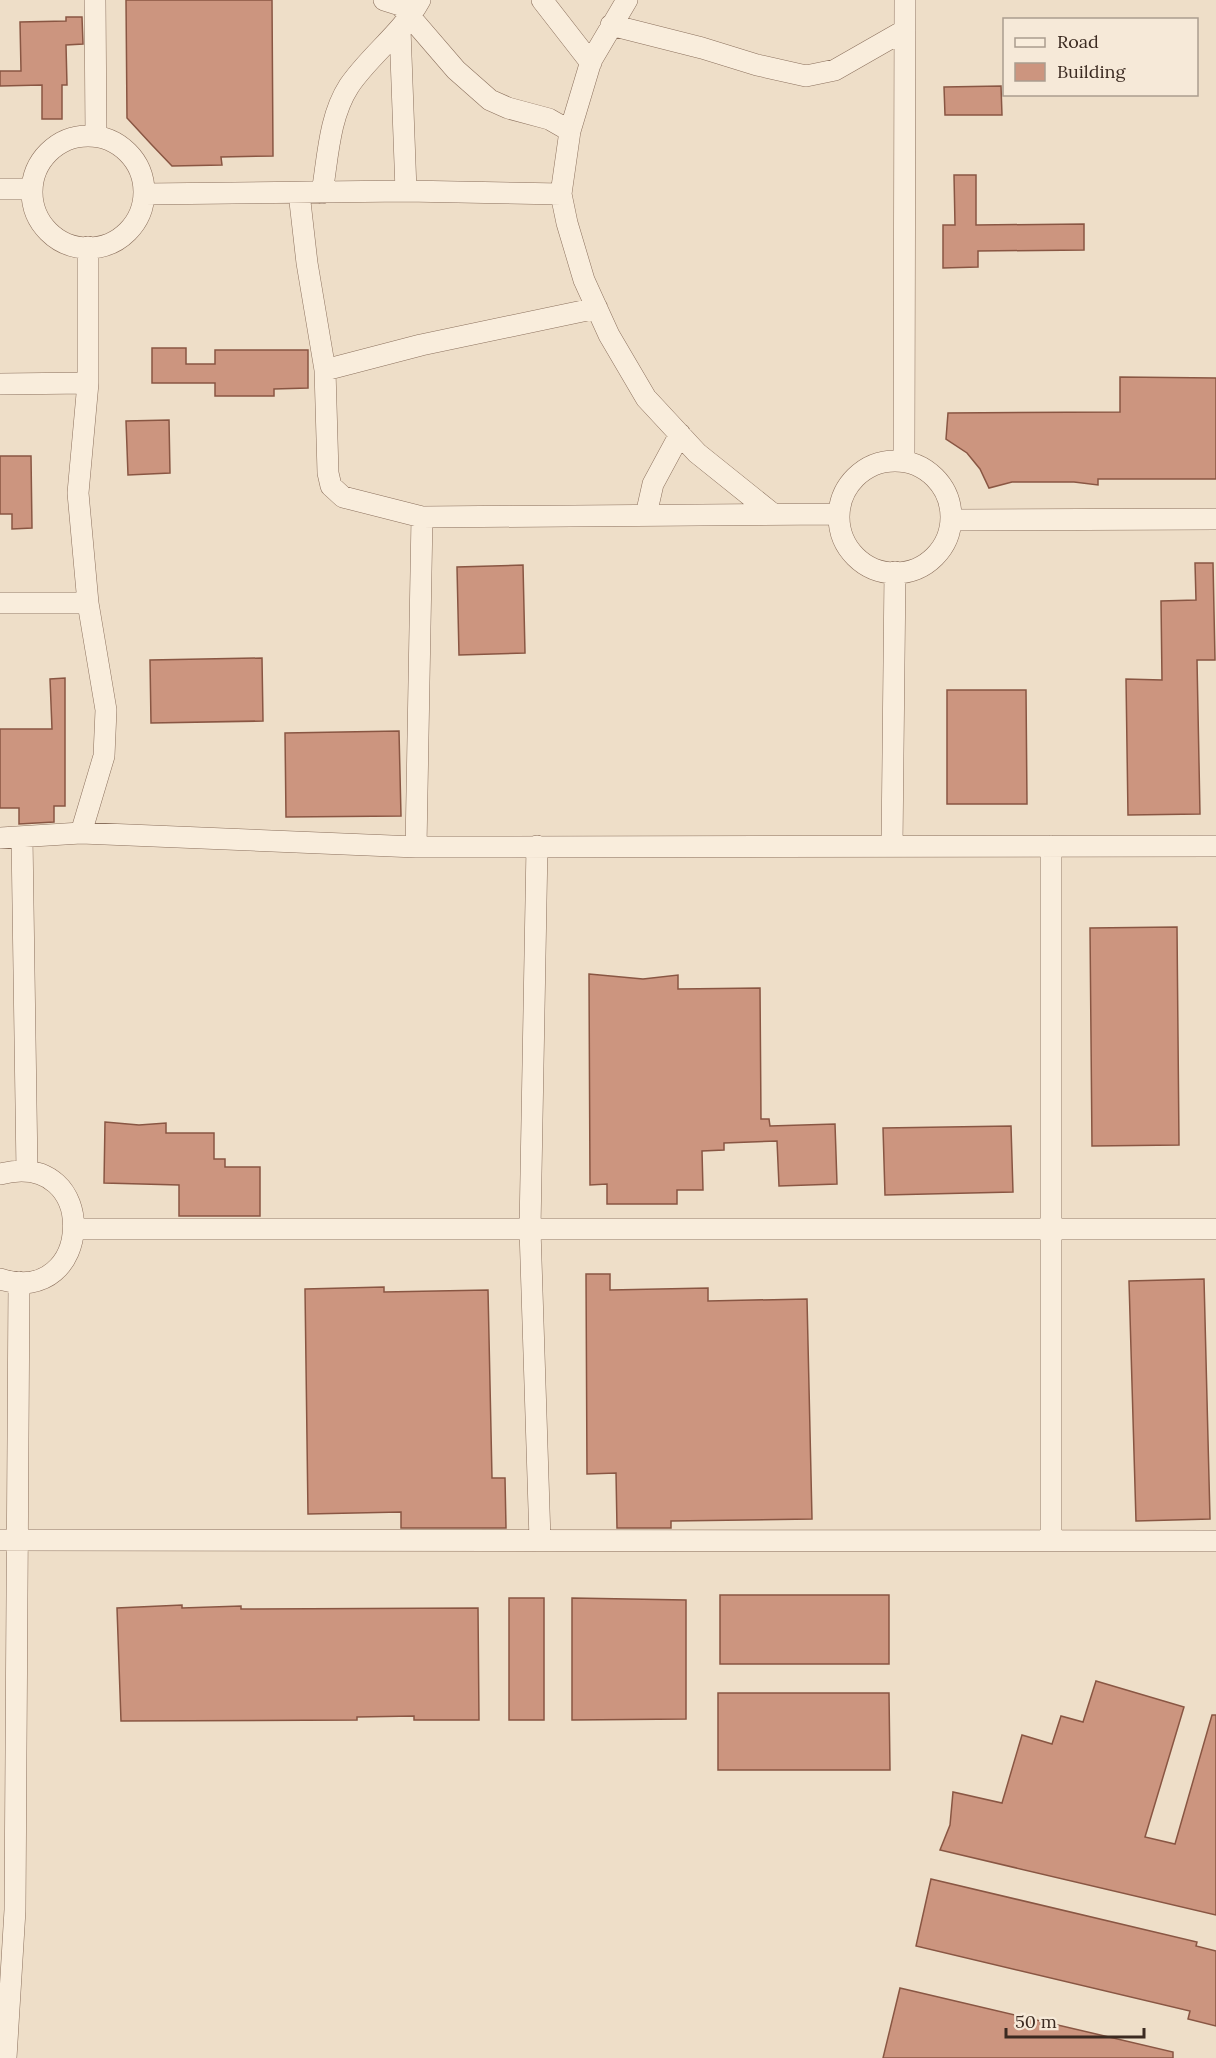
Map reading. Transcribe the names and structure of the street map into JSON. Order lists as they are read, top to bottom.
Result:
{
  "legend": ["Road", "Building"],
  "scale_bar": "50 m"
}
